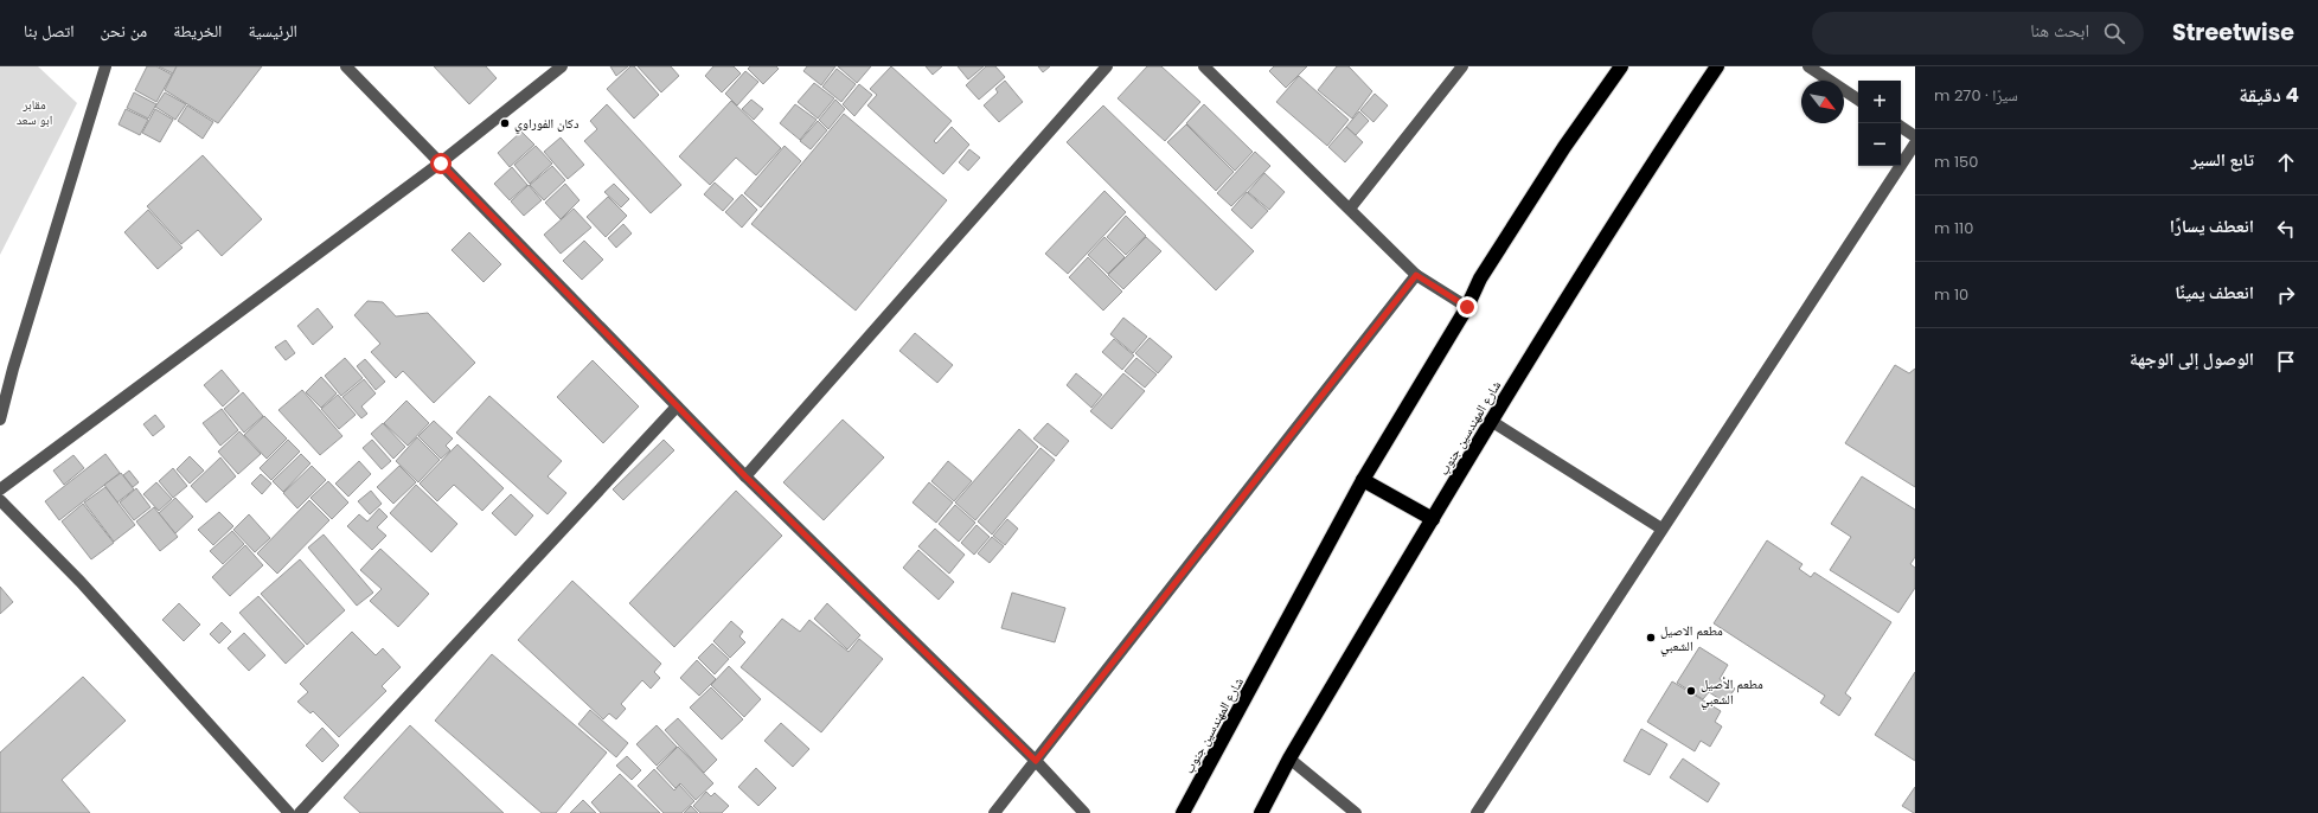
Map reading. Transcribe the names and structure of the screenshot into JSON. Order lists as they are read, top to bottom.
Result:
{
  "streets": {
    "highway": ["شارع المهندسين جنوب"]
  },
  "parks": ["مقابر ابو سعد"],
  "places": ["دكان الفوراوي", "مطعم الاصيل الشعبي", "مطعم الأصيل الشعبي"],
  "north": "bottom right",
  "page": {
    "header": "Streetwise",
    "search": "ابحث هنا",
    "nav": [
      "الرئيسية",
      "الخريطة",
      "من نحن",
      "اتصل بنا"
    ],
    "heading": ["4 دقيقة", "سيرًا · 270 m"],
    "map_buttons": ["+", "−"],
    "list": [
      ["تابع السير", "150 m"],
      ["انعطف يسارًا", "110 m"],
      ["انعطف يمينًا", "10 m"],
      "الوصول إلى الوجهة"
    ]
  }
}
